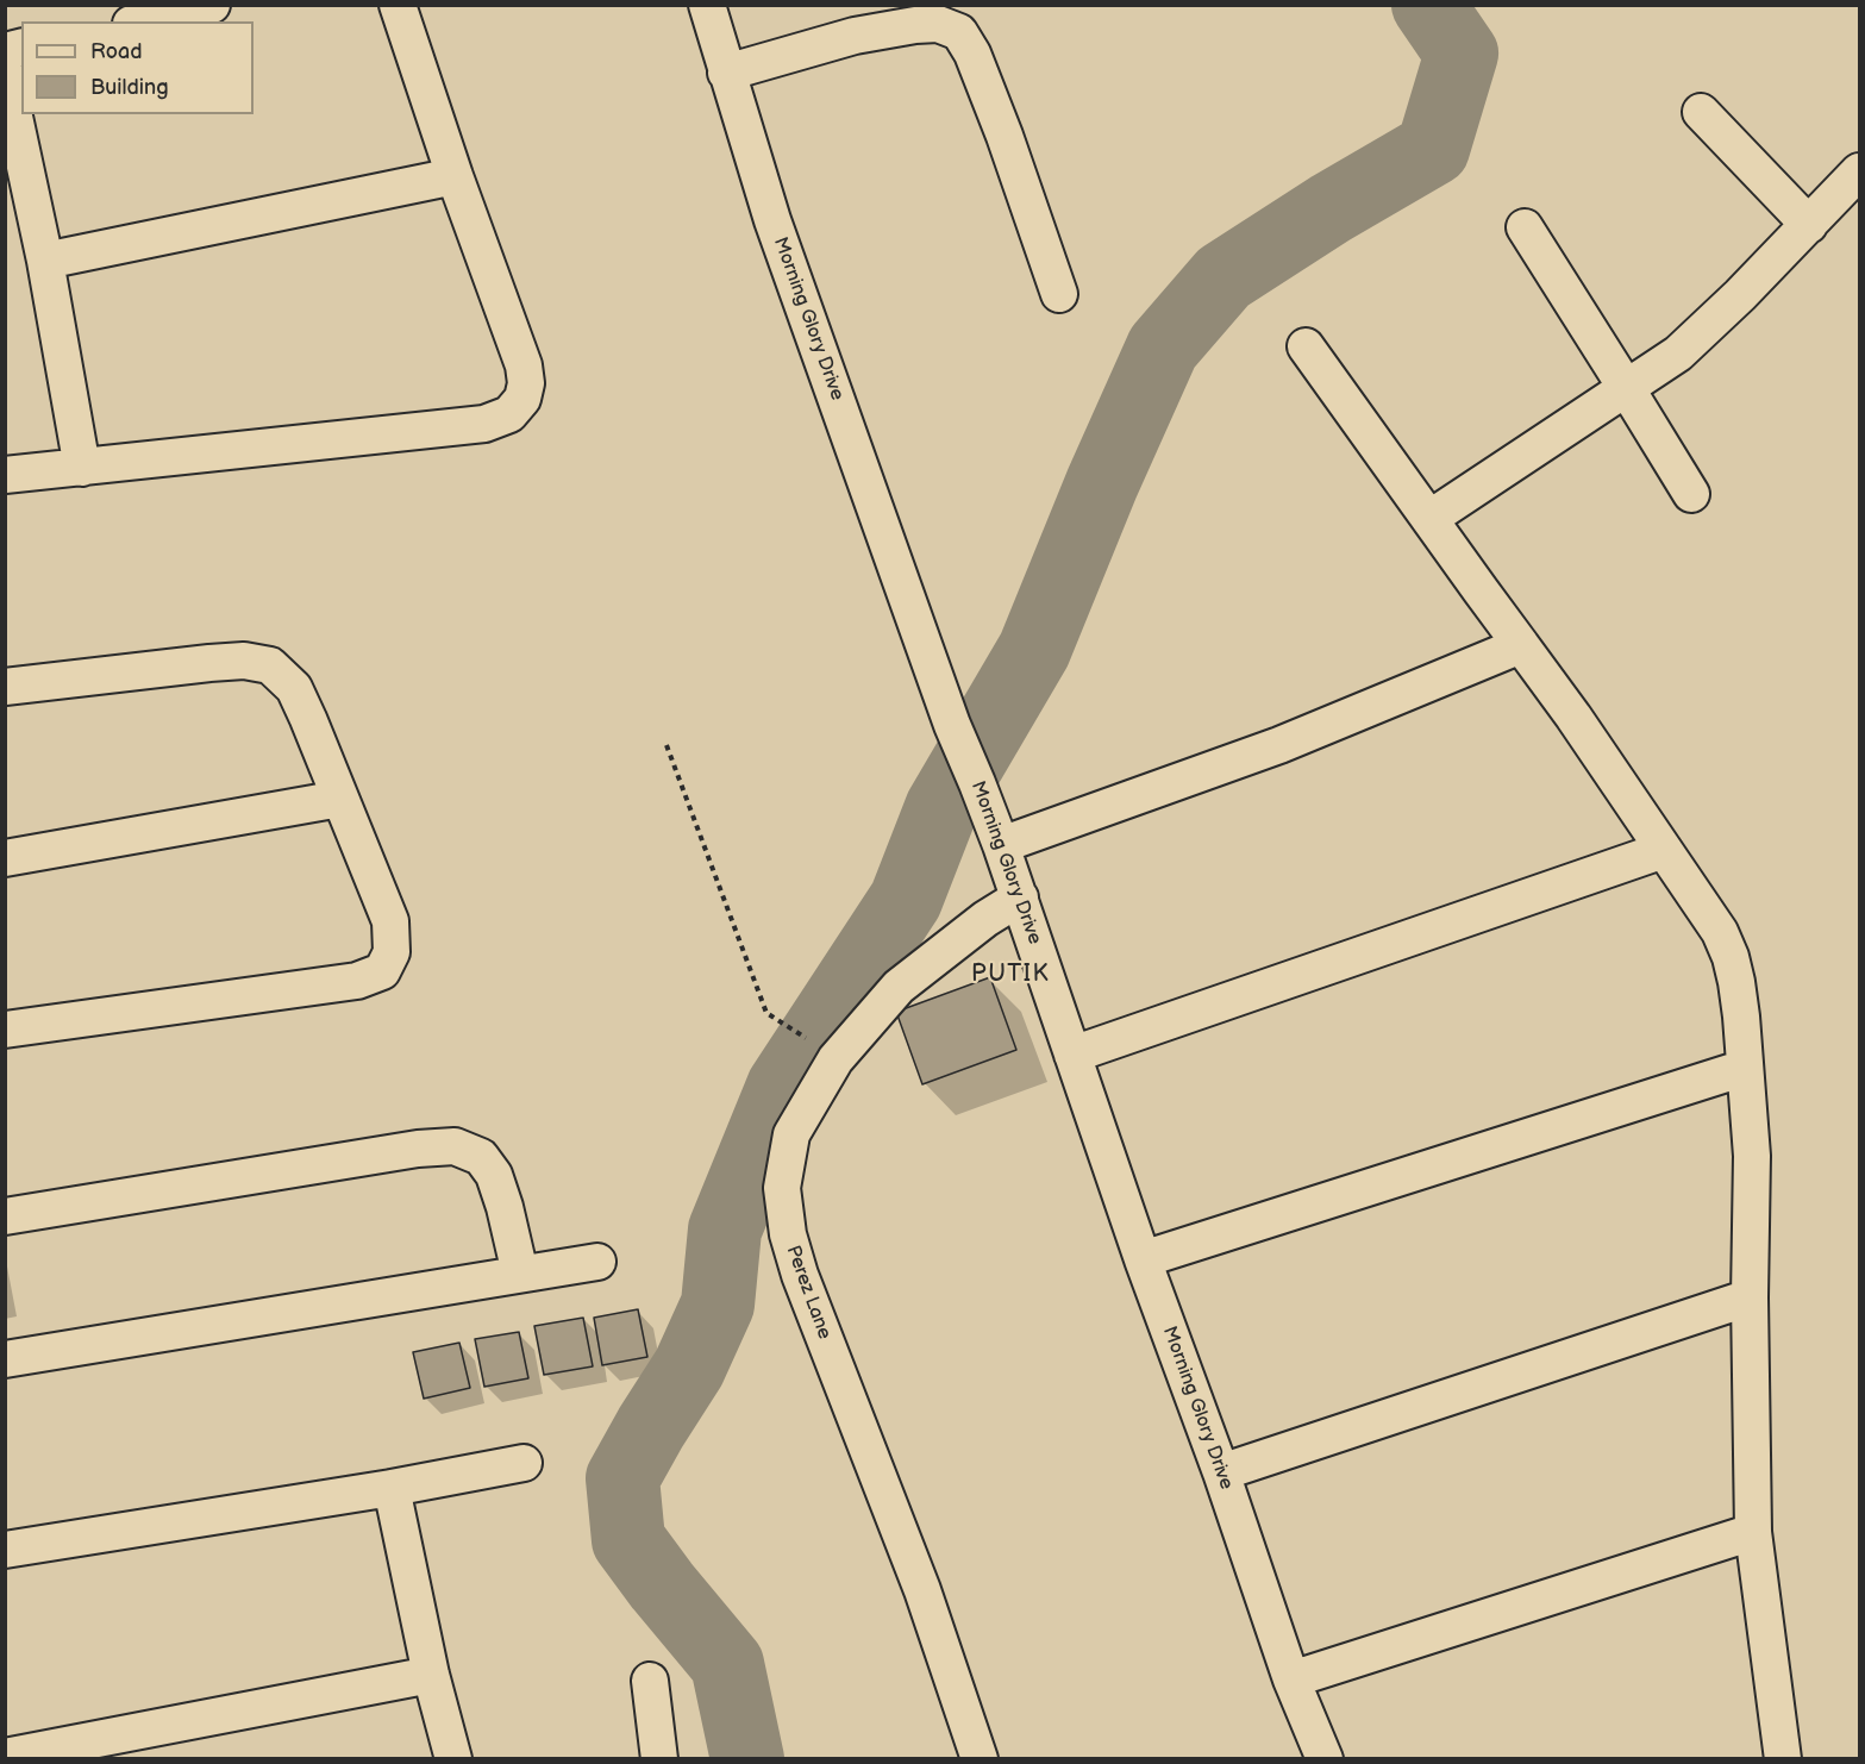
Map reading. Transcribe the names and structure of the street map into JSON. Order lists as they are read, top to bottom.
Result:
{
  "streets": {
    "street": ["Morning Glory Drive", "Perez Lane"]
  },
  "crossings": [
    ["Morning Glory Drive", "Perez Lane"]
  ],
  "districts": ["PUTIK"],
  "legend": ["Road", "Building"]
}
